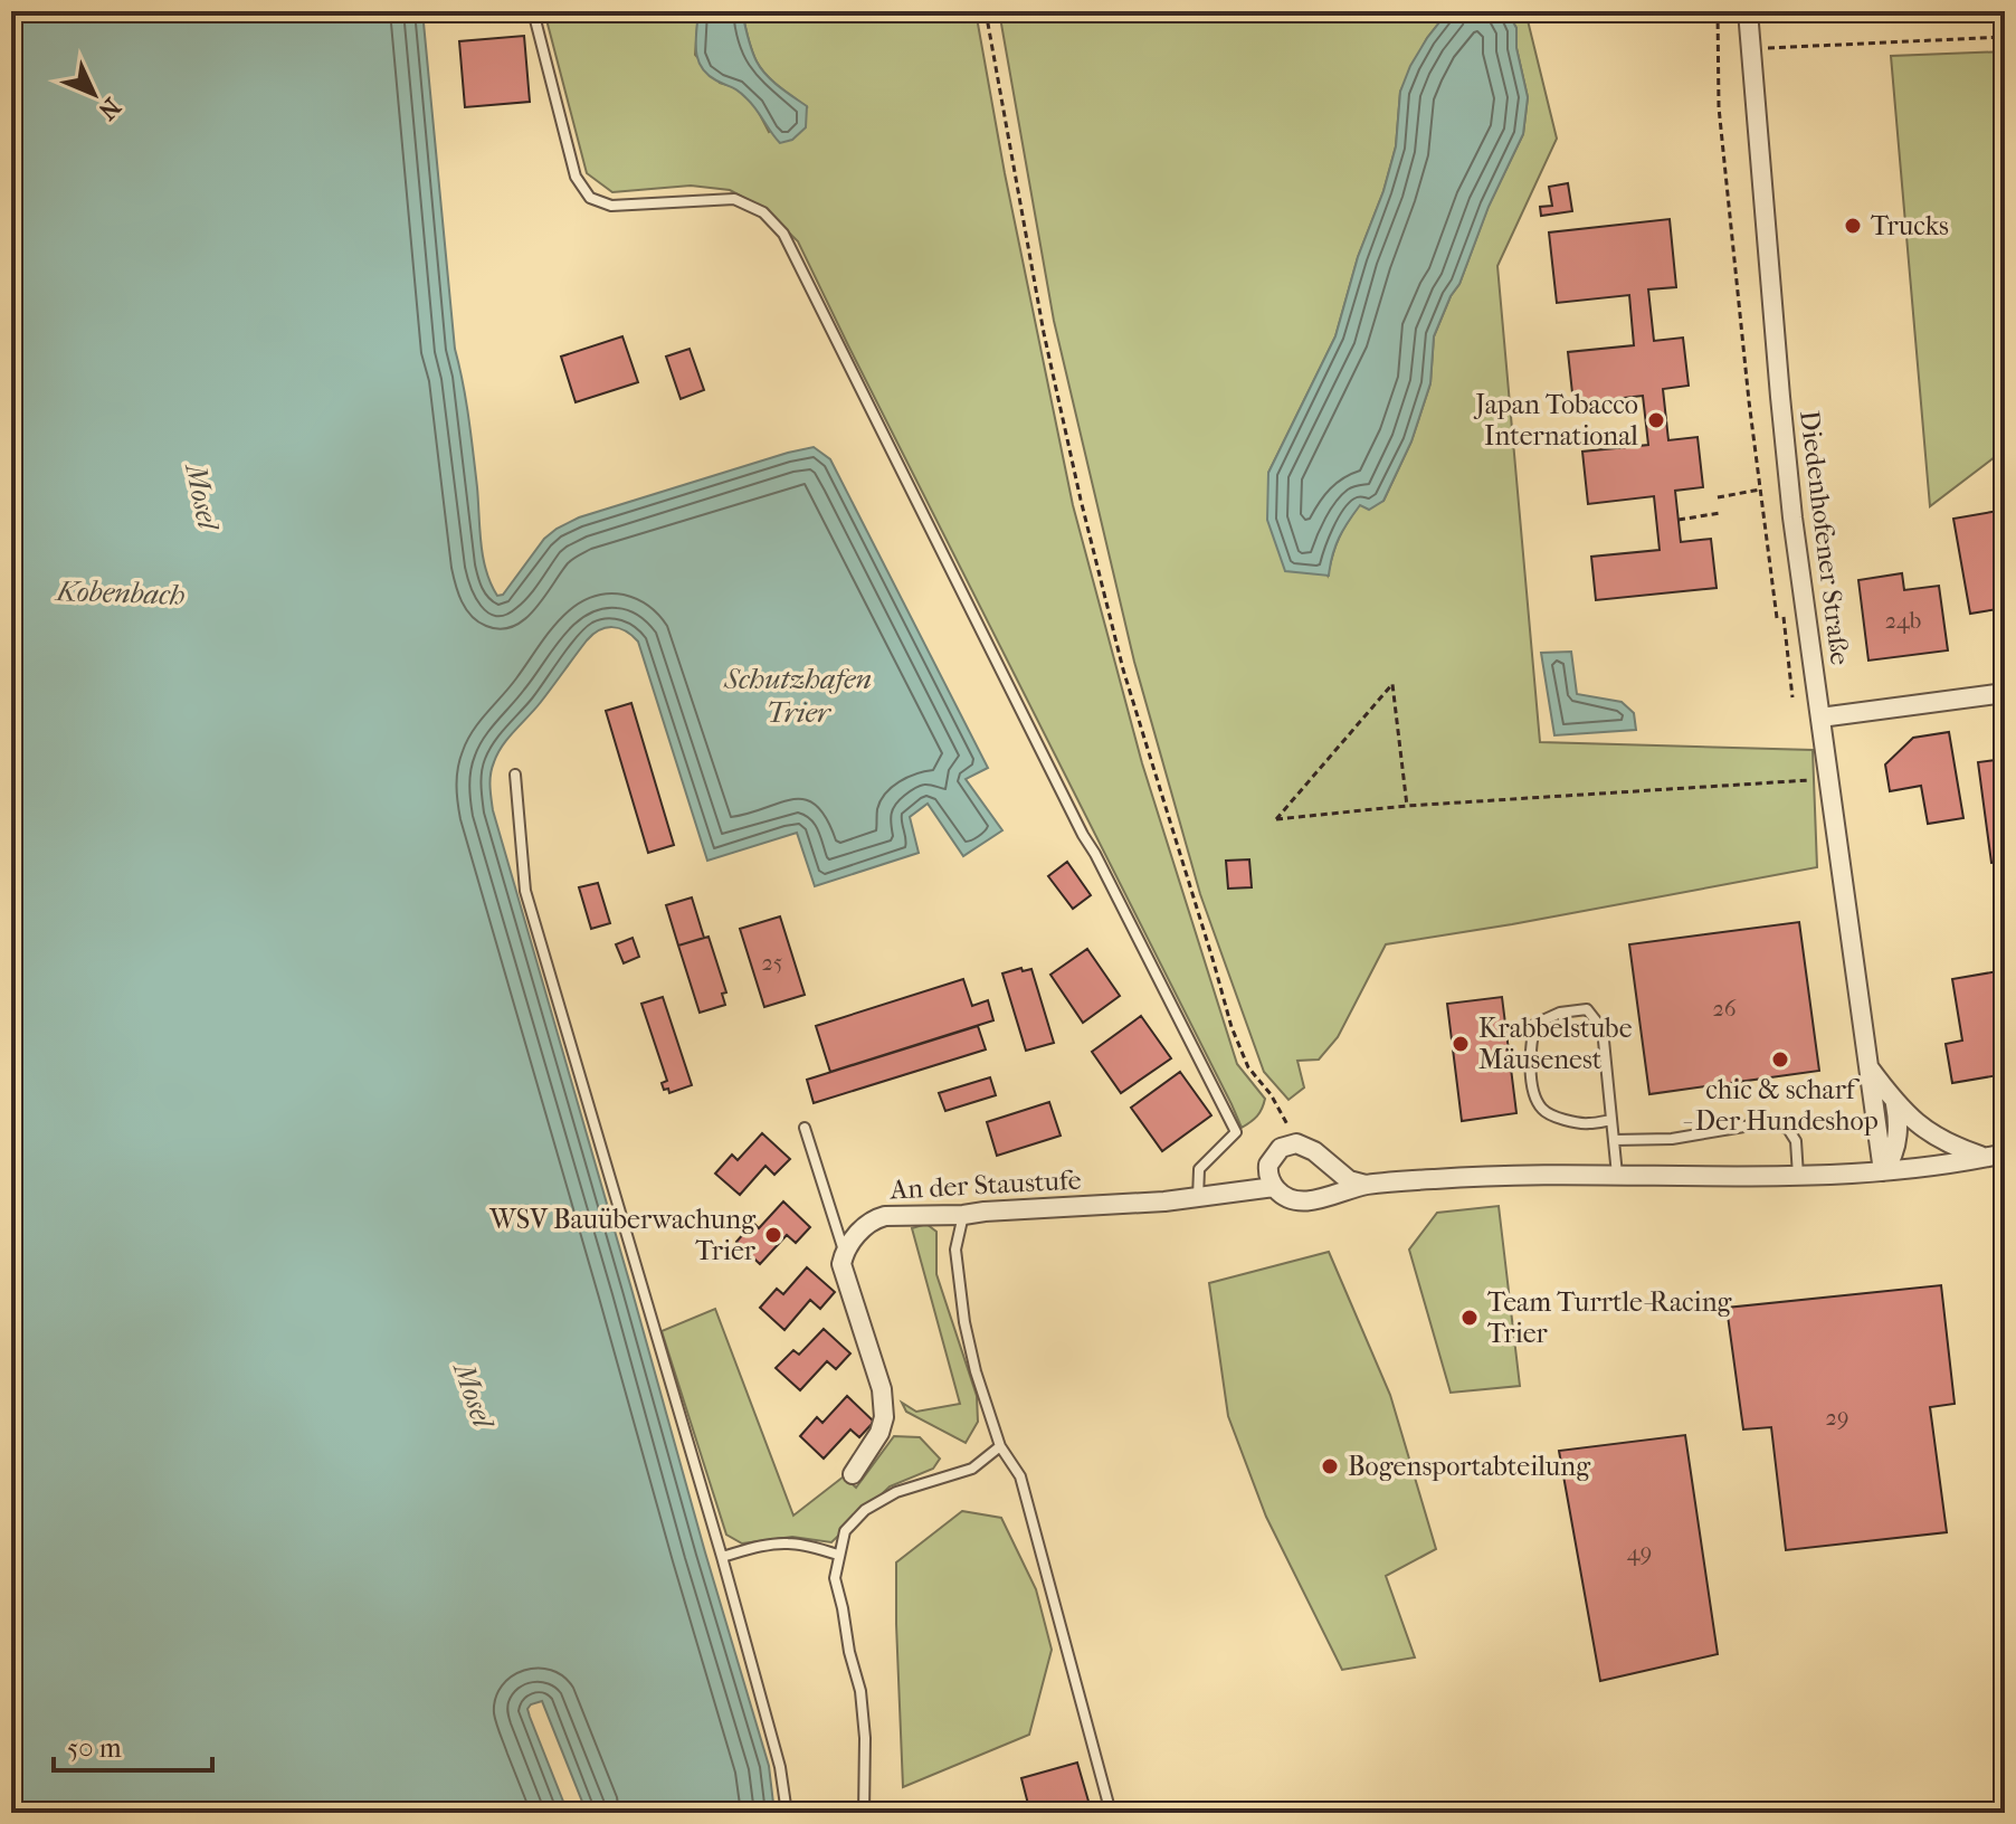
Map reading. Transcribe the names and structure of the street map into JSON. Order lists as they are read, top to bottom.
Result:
{
  "streets": {
    "street": ["Diedenhofener Straße", "An der Staustufe"]
  },
  "crossings": [
    ["Diedenhofener Straße", "An der Staustufe"]
  ],
  "water": ["Mosel", "Kobenbach", "Schutzhafen Trier"],
  "places": [
    "Trucks",
    "Japan Tobacco International",
    "Krabbelstube Mäusenest",
    "chic & scharf - Der Hundeshop",
    "WSV Bauüberwachung Trier",
    "Team Turrtle-Racing Trier",
    "Bogensportabteilung"
  ],
  "house_numbers": [
    "24b",
    "25",
    "26",
    "29",
    "49"
  ],
  "scale_bar": "50 m",
  "north": "bottom right"
}
